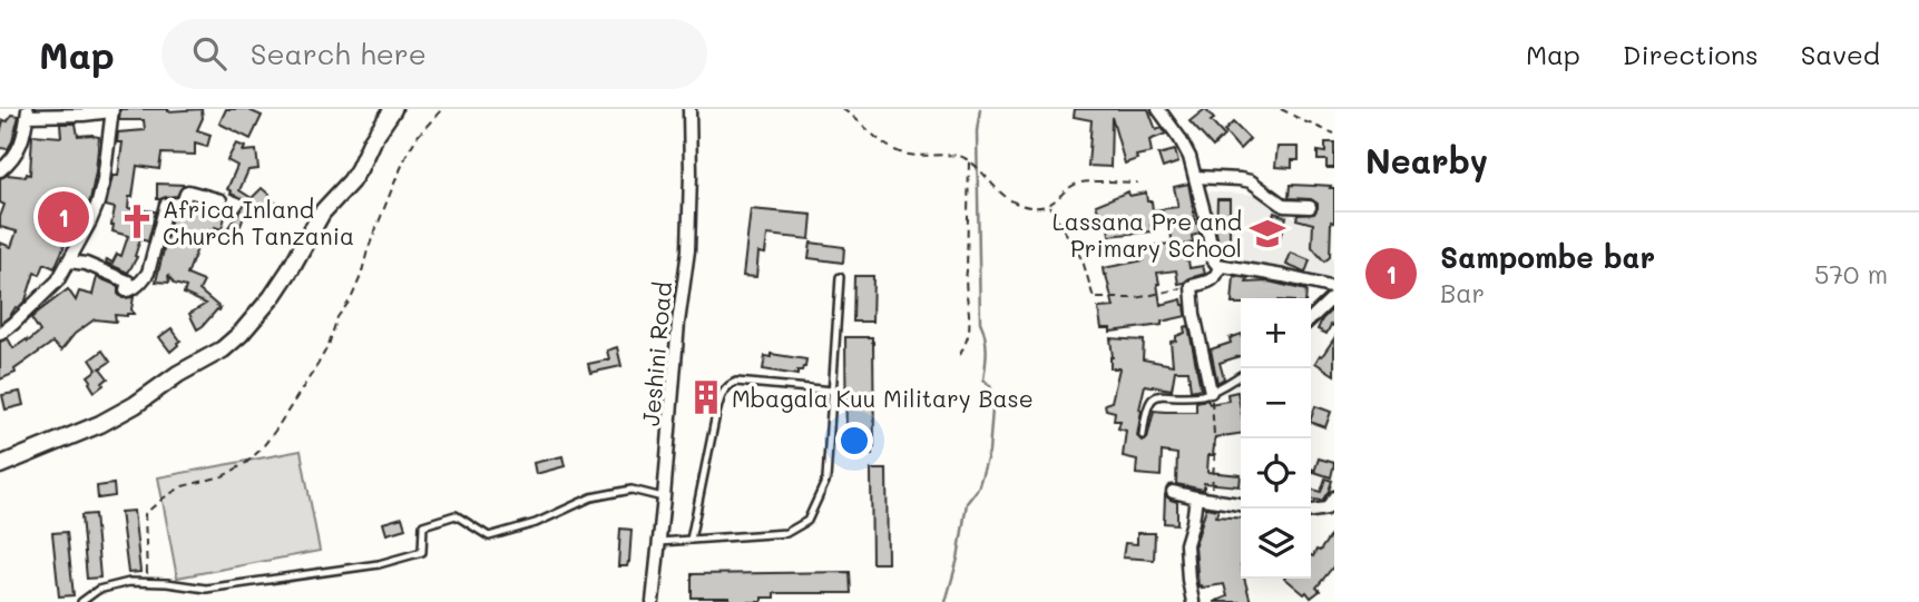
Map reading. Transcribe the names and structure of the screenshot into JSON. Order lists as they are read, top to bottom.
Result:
{
  "streets": {
    "street": ["Jeshini Road"]
  },
  "places": {
    "church": ["Africa Inland Church Tanzania"],
    "school or university": ["Lassana Pre and Primary School"],
    "building": ["Mbagala Kuu Military Base"]
  },
  "page": {
    "header": "Map",
    "search": "Search here",
    "nav": ["Map", "Directions", "Saved"],
    "heading": "Nearby",
    "pins": "1",
    "list": [
      {
        "mark": "1",
        "name": "Sampombe bar",
        "note": "Bar",
        "value": "570 m"
      }
    ],
    "map_buttons": ["+", "−"]
  }
}
